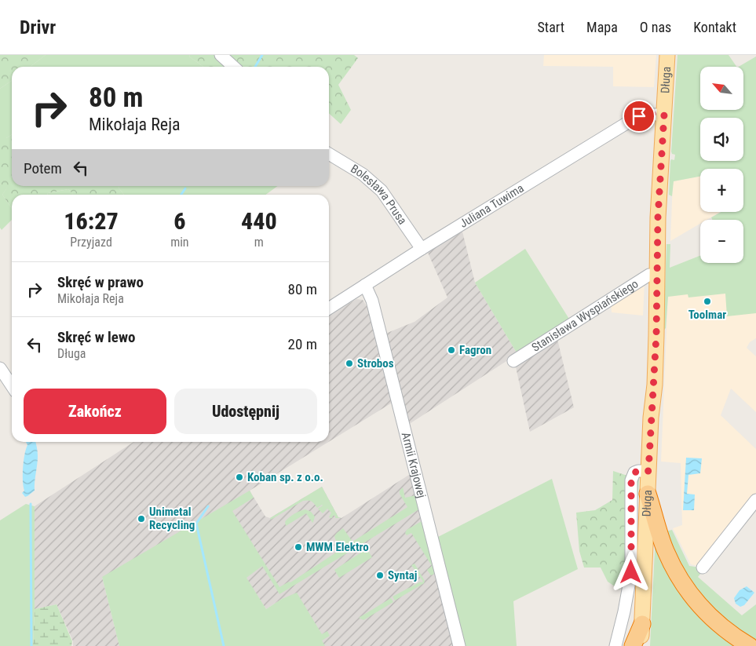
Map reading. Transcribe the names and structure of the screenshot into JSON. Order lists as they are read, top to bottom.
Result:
{
  "streets": {
    "main road": ["Długa"],
    "street": [
      "Bolesława Prusa",
      "Juliana Tuwima",
      "Stanisława Wyspiańskiego",
      "Armii Krajowej"
    ]
  },
  "crossings": [
    ["Długa", "Juliana Tuwima"],
    ["Długa", "Stanisława Wyspiańskiego"],
    ["Bolesława Prusa", "Juliana Tuwima"],
    ["Juliana Tuwima", "Armii Krajowej"]
  ],
  "places": [
    "Toolmar",
    "Fagron",
    "Strobos",
    "Koban sp. z o.o.",
    "Unimetal Recycling",
    "MWM Elektro",
    "Syntaj"
  ],
  "north": "top left",
  "page": {
    "header": "Drivr",
    "nav": [
      "Start",
      "Mapa",
      "O nas",
      "Kontakt"
    ],
    "map_buttons": ["+", "−"],
    "turn": ["80 m", "Mikołaja Reja"],
    "then": "Potem",
    "eta": [
      "16:27",
      "Przyjazd",
      "6",
      "min",
      "440",
      "m"
    ],
    "list": [
      {
        "name": "Skręć w prawo",
        "note": "Mikołaja Reja",
        "value": "80 m"
      },
      {
        "name": "Skręć w lewo",
        "note": "Długa",
        "value": "20 m"
      }
    ],
    "buttons": ["Zakończ", "Udostępnij"]
  }
}
